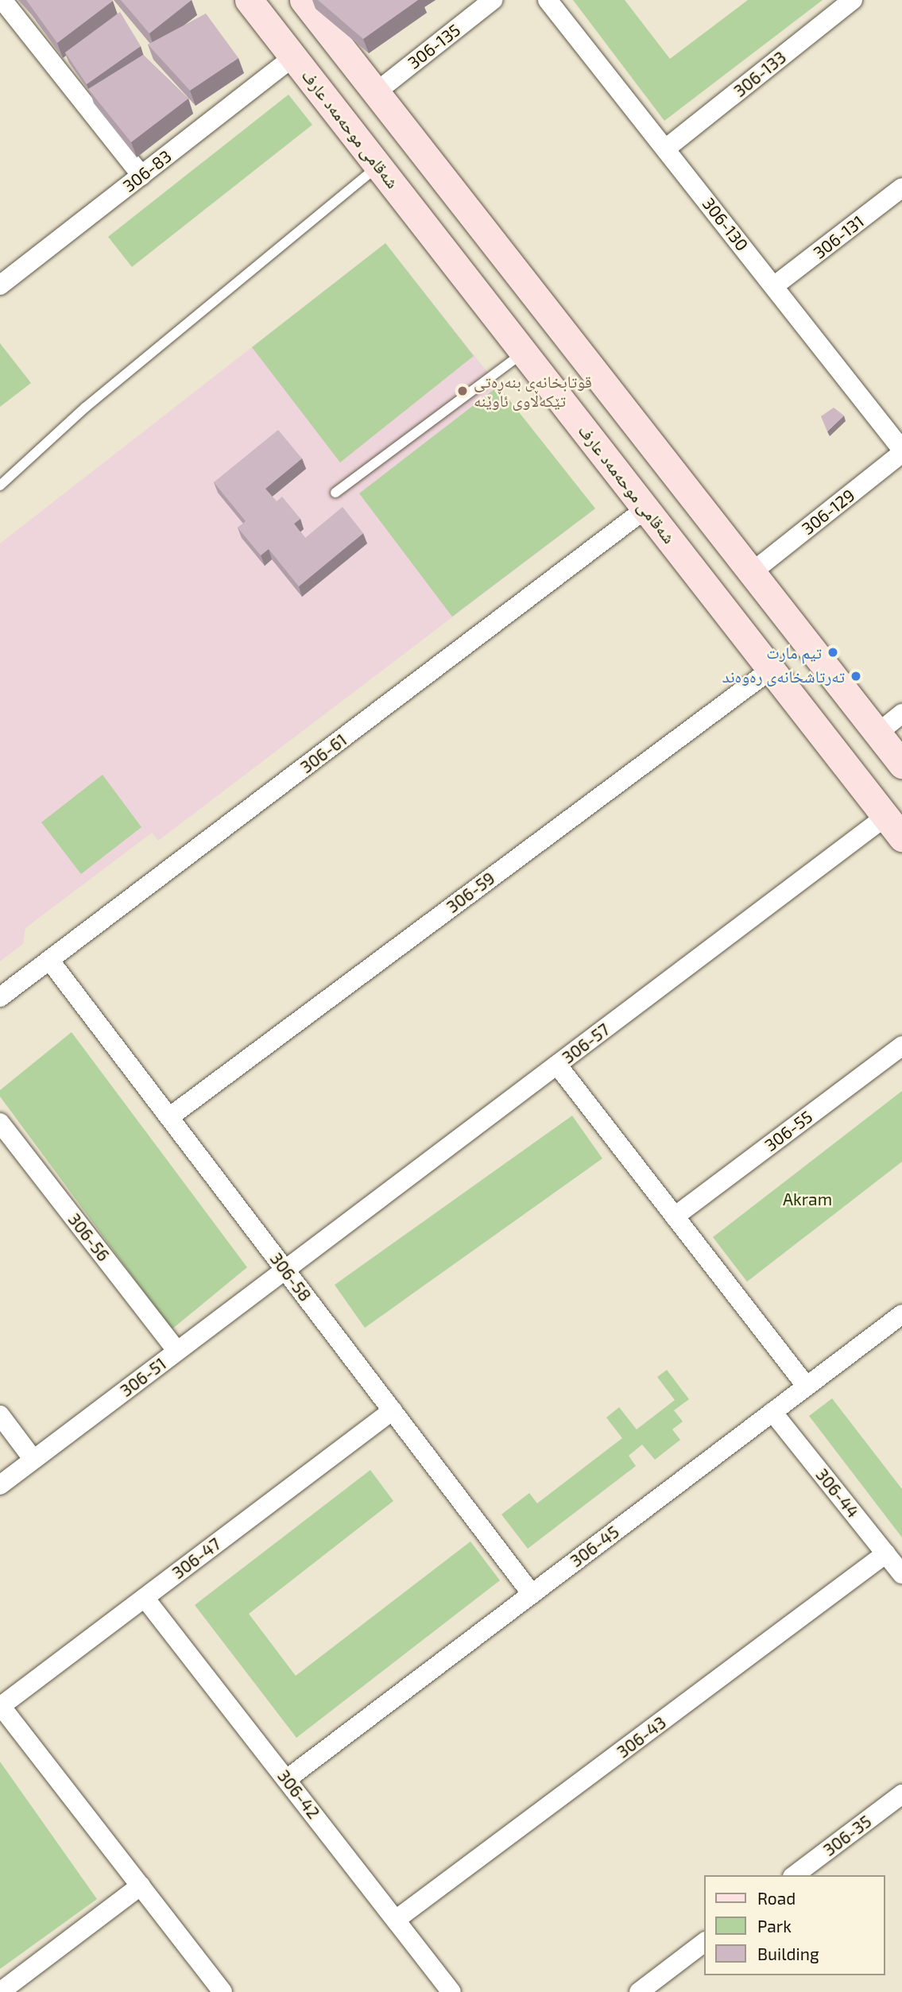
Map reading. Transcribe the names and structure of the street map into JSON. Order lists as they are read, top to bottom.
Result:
{
  "streets": {
    "street": [
      "306-135",
      "306-133",
      "شەقامی موحەمەد عارف",
      "306-83",
      "306-130",
      "306-131",
      "306-129",
      "306-61",
      "306-59",
      "306-57",
      "306-55",
      "306-56",
      "306-58",
      "306-51",
      "306-44",
      "306-45",
      "306-47",
      "306-43",
      "306-42",
      "306-35"
    ]
  },
  "crossings": [
    ["306-133", "306-130"],
    ["شەقامی موحەمەد عارف", "306-83"],
    ["شەقامی موحەمەد عارف", "306-61"],
    ["شەقامی موحەمەد عارف", "306-59"],
    ["شەقامی موحەمەد عارف", "306-57"],
    ["306-130", "306-131"],
    ["306-130", "306-129"],
    ["306-61", "306-58"],
    ["306-59", "306-58"],
    ["306-57", "306-58"],
    ["306-57", "306-51"],
    ["306-56", "306-51"],
    ["306-58", "306-51"],
    ["306-58", "306-45"],
    ["306-58", "306-47"],
    ["306-44", "306-45"],
    ["306-44", "306-43"],
    ["306-45", "306-42"],
    ["306-47", "306-42"],
    ["306-43", "306-42"]
  ],
  "parks": ["Akram"],
  "places": ["قوتابخانەی بنەڕەتی تێکەڵاوی ئاوێنە", "تيم مارت", "ته‌رتاشخانه‌ی ره‌وه‌ند"],
  "legend": ["Road", "Park", "Building"]
}
